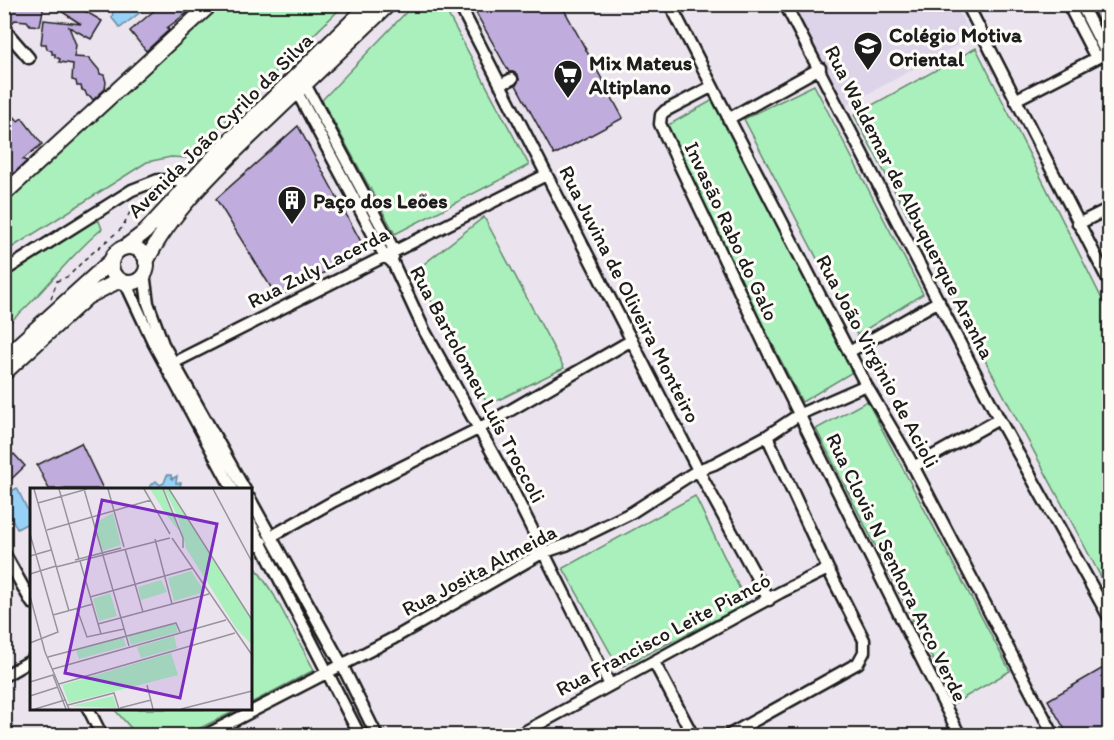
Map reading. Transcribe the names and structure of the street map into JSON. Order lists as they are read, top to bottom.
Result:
{
  "streets": {
    "main road": ["Avenida João Cyrilo da Silva"],
    "street": [
      "Rua Waldemar de Albuquerque Aranha",
      "Invasão Rabo do Galo",
      "Rua Zuly Lacerda",
      "Rua Juvina de Oliveira Monteiro",
      "Rua João Virginio de Acioli",
      "Rua Bartolomeu Luís Troccoli",
      "Rua Clovis N Senhora Arco Verde",
      "Rua Josita Almeida",
      "Rua Francisco Leite Piancó"
    ]
  },
  "crossings": [
    ["Avenida João Cyrilo da Silva", "Rua Bartolomeu Luís Troccoli"],
    ["Invasão Rabo do Galo", "Rua João Virginio de Acioli"],
    ["Invasão Rabo do Galo", "Rua Clovis N Senhora Arco Verde"],
    ["Invasão Rabo do Galo", "Rua Josita Almeida"],
    ["Rua Zuly Lacerda", "Rua Juvina de Oliveira Monteiro"],
    ["Rua Zuly Lacerda", "Rua Bartolomeu Luís Troccoli"],
    ["Rua Juvina de Oliveira Monteiro", "Rua Josita Almeida"],
    ["Rua Juvina de Oliveira Monteiro", "Rua Francisco Leite Piancó"],
    ["Rua João Virginio de Acioli", "Rua Josita Almeida"],
    ["Rua Bartolomeu Luís Troccoli", "Rua Josita Almeida"],
    ["Rua Bartolomeu Luís Troccoli", "Rua Francisco Leite Piancó"],
    ["Rua Clovis N Senhora Arco Verde", "Rua Josita Almeida"]
  ],
  "places": {
    "school or university": ["Colégio Motiva Oriental"],
    "supermarket": ["Mix Mateus Altiplano"],
    "building": ["Paço dos Leões"]
  }
}
